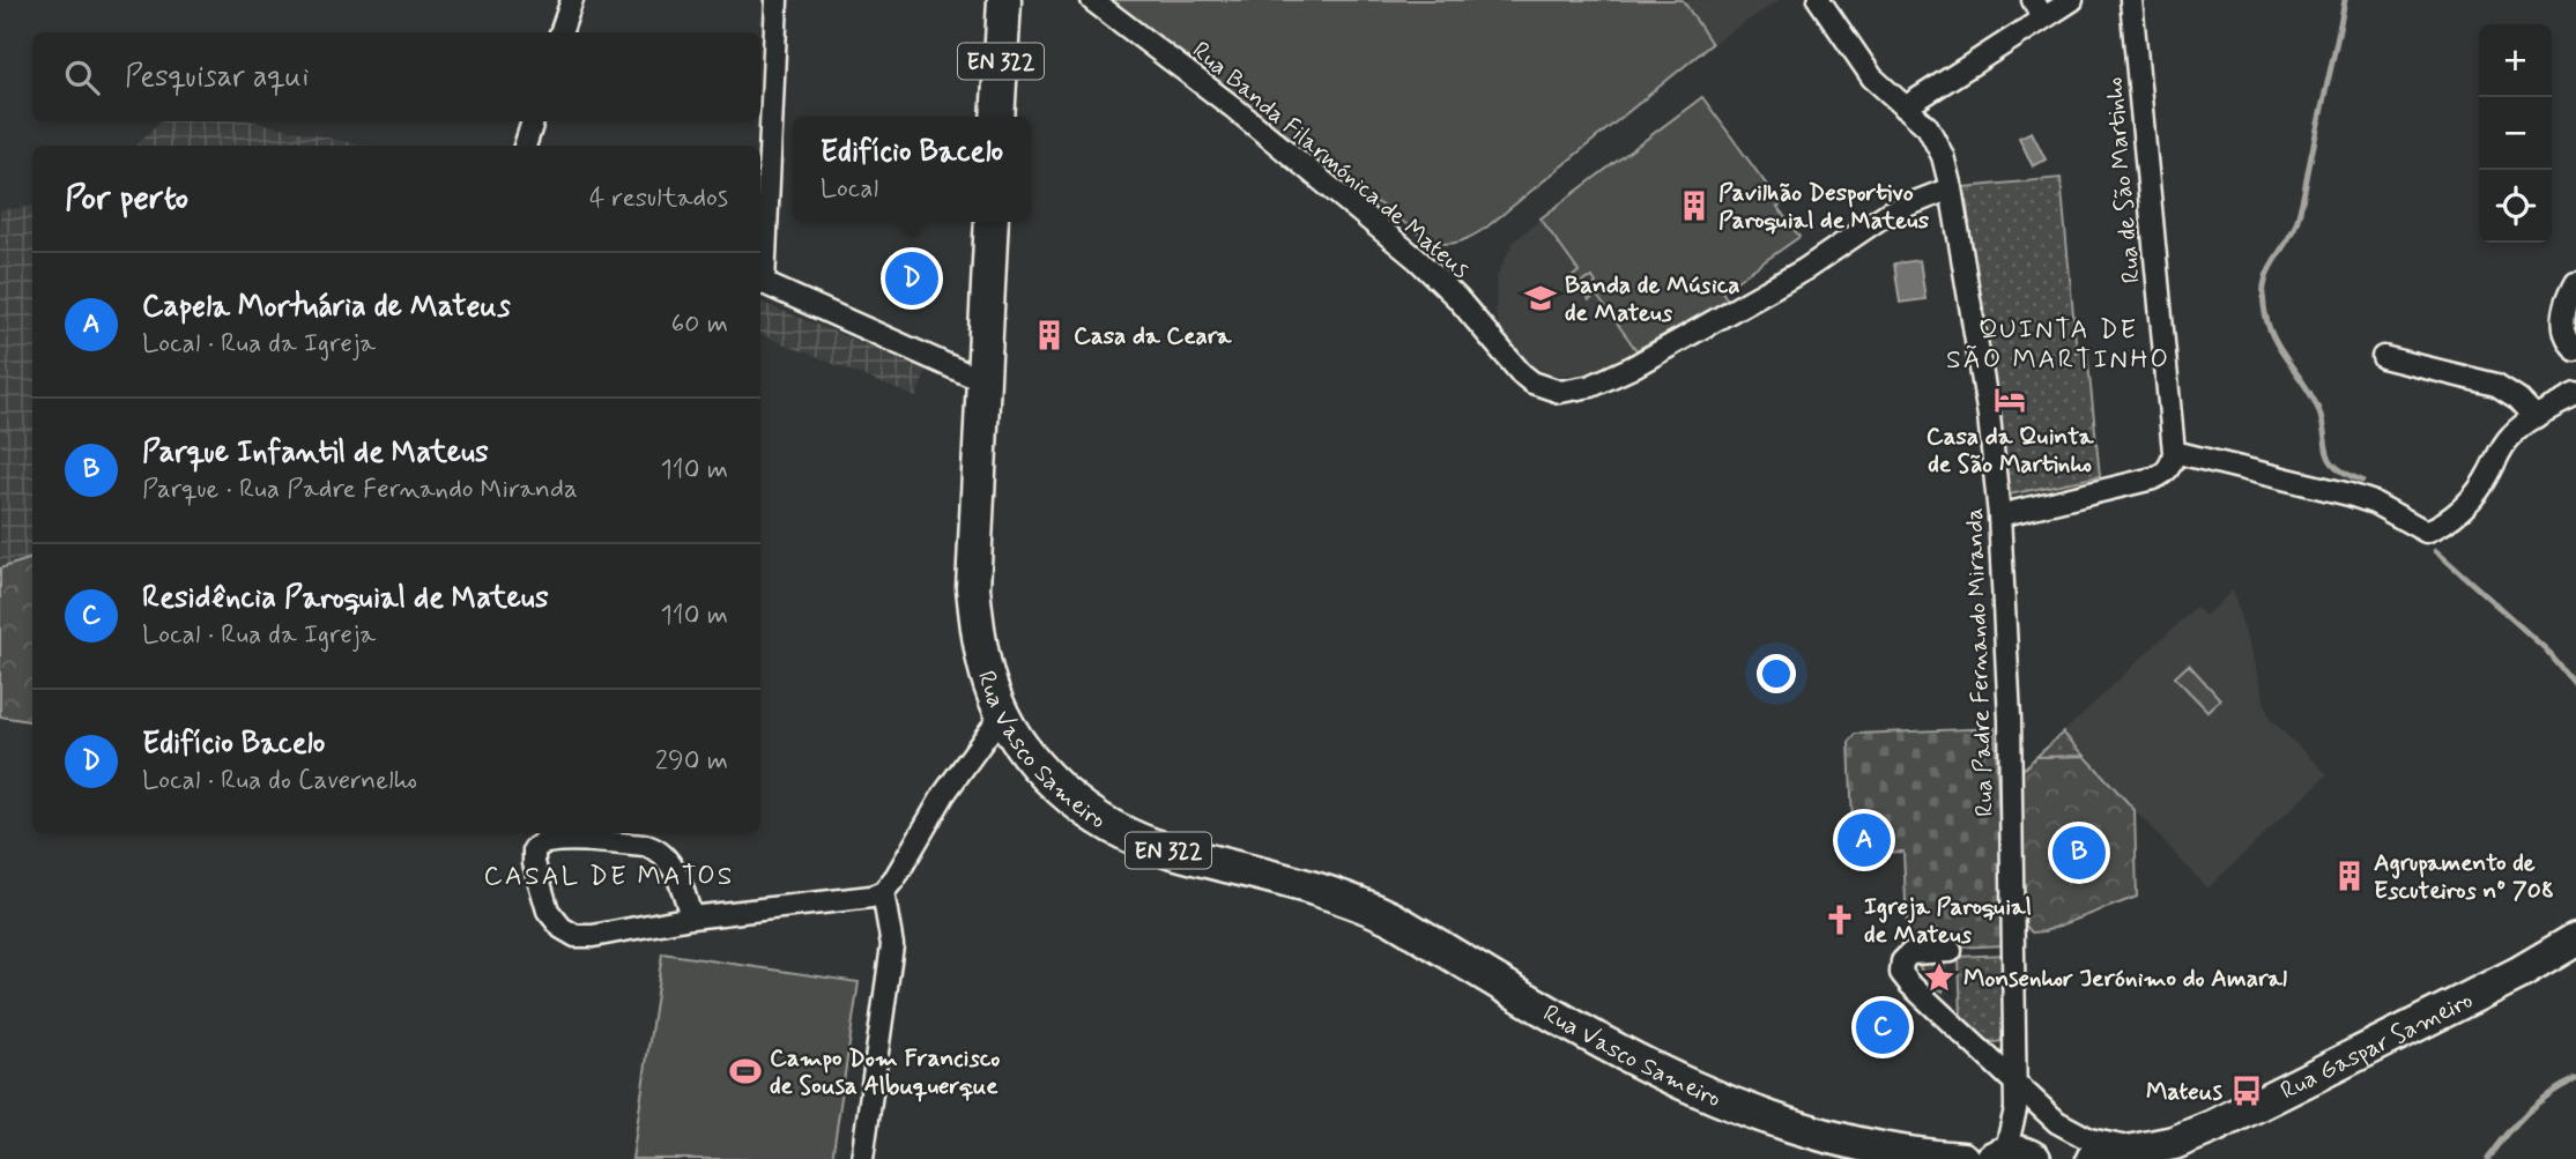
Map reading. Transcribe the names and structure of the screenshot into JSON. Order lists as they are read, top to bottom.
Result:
{
  "streets": {
    "main road": ["EN 322", "Rua Vasco Sameiro", "Rua Gaspar Sameiro"],
    "street": ["Rua Banda Filarmónica de Mateus", "Rua de São Martinho", "Rua Padre Fernando Miranda"]
  },
  "crossings": [
    ["EN 322", "Rua Padre Fernando Miranda"],
    ["EN 322", "Rua Vasco Sameiro"],
    ["Rua Banda Filarmónica de Mateus", "Rua Padre Fernando Miranda"]
  ],
  "districts": ["QUINTA DE SÃO MARTINHO", "CASAL DE MATOS"],
  "places": {
    "building": ["Pavilhão Desportivo Paroquial de Mateus", "Casa da Ceara", "Agrupamento de Escuteiros nº 708"],
    "school or university": ["Banda de Música de Mateus"],
    "hotel": ["Casa da Quinta de São Martinho"],
    "church": ["Igreja Paroquial de Mateus"],
    "place": ["Monsenhor Jerónimo do Amaral"],
    "sports": ["Campo Dom Francisco de Sousa Albuquerque"],
    "bus stop": ["Mateus"]
  },
  "page": {
    "map_buttons": ["+", "−"],
    "search": "Pesquisar aqui",
    "popup": ["Edifício Bacelo", "Local"],
    "heading": ["Por perto", "4 resultados"],
    "pins": [
      "D",
      "A",
      "B",
      "C"
    ],
    "list": [
      {
        "mark": "A",
        "name": "Capela Mortuária de Mateus",
        "note": "Local · Rua da Igreja",
        "value": "60 m"
      },
      {
        "mark": "B",
        "name": "Parque Infantil de Mateus",
        "note": "Parque · Rua Padre Fernando Miranda",
        "value": "110 m"
      },
      {
        "mark": "C",
        "name": "Residência Paroquial de Mateus",
        "note": "Local · Rua da Igreja",
        "value": "110 m"
      },
      {
        "mark": "D",
        "name": "Edifício Bacelo",
        "note": "Local · Rua do Cavernelho",
        "value": "290 m"
      }
    ]
  }
}
